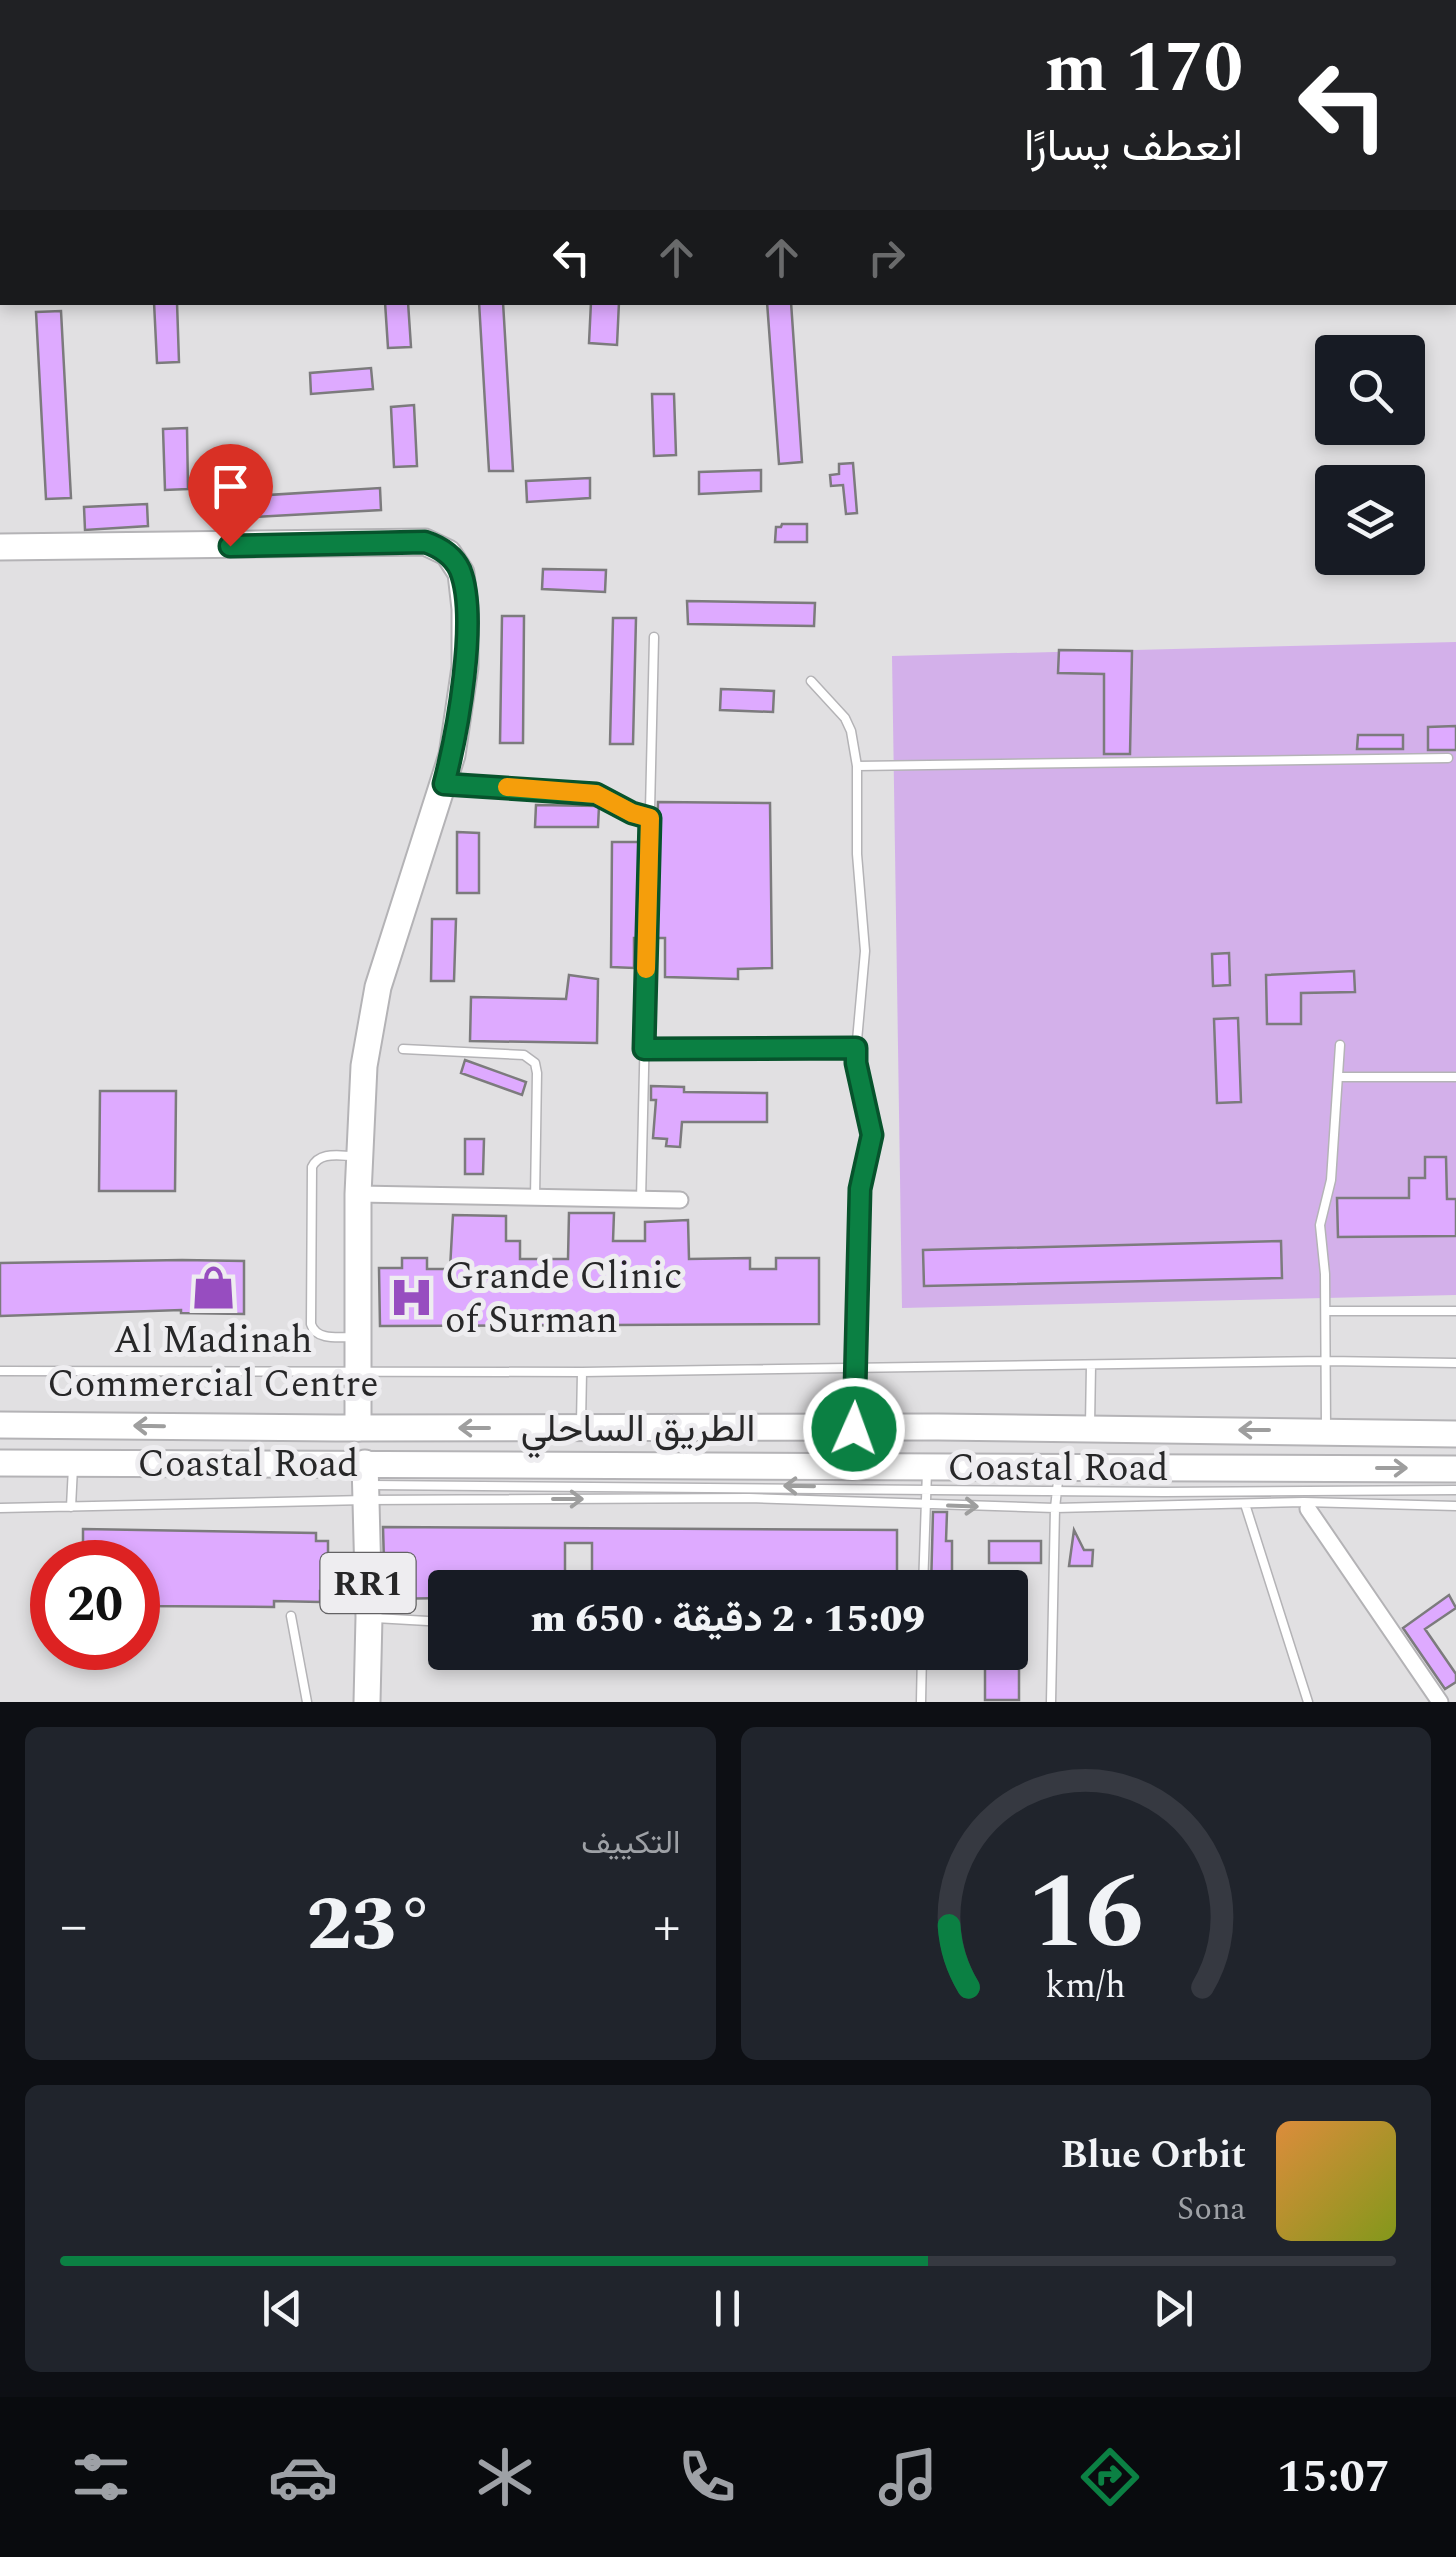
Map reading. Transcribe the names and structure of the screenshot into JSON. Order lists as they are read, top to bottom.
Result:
{
  "streets": {
    "main road": ["الطريق الساحلي", "Coastal Road", "RR1"]
  },
  "crossings": [
    ["Coastal Road", "RR1"]
  ],
  "one_way": ["الطريق الساحلي"],
  "places": {
    "shop": ["Al Madinah Commercial Centre"],
    "hospital": ["Grande Clinic of Surman"]
  },
  "page": {
    "turn": ["170 m", "انعطف يسارًا"],
    "limit": "20",
    "trip": "15:09 · 2 دقيقة · 650 m",
    "tile": "التكييف",
    "heat": ["−", "23°", "+"],
    "song": ["Blue Orbit", "Sona"],
    "tabs": "15:07",
    "gauge": ["16", "km/h"]
  }
}
